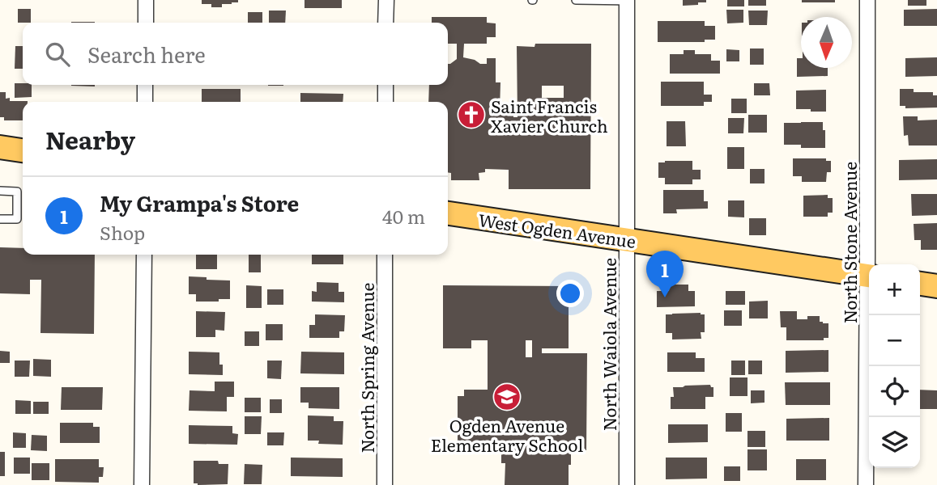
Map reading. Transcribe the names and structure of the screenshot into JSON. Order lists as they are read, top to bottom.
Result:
{
  "streets": {
    "main road": ["West Ogden Avenue"],
    "street": ["North Stone Avenue", "North Waiola Avenue", "North Spring Avenue"]
  },
  "crossings": [
    ["West Ogden Avenue", "North Waiola Avenue"]
  ],
  "places": {
    "church": ["Saint Francis Xavier Church"],
    "school or university": ["Ogden Avenue Elementary School"]
  },
  "north": "bottom",
  "page": {
    "search": "Search here",
    "heading": "Nearby",
    "list": [
      {
        "mark": "1",
        "name": "My Grampa's Store",
        "note": "Shop",
        "value": "40 m"
      }
    ],
    "pins": "1",
    "map_buttons": ["+", "−"]
  }
}
